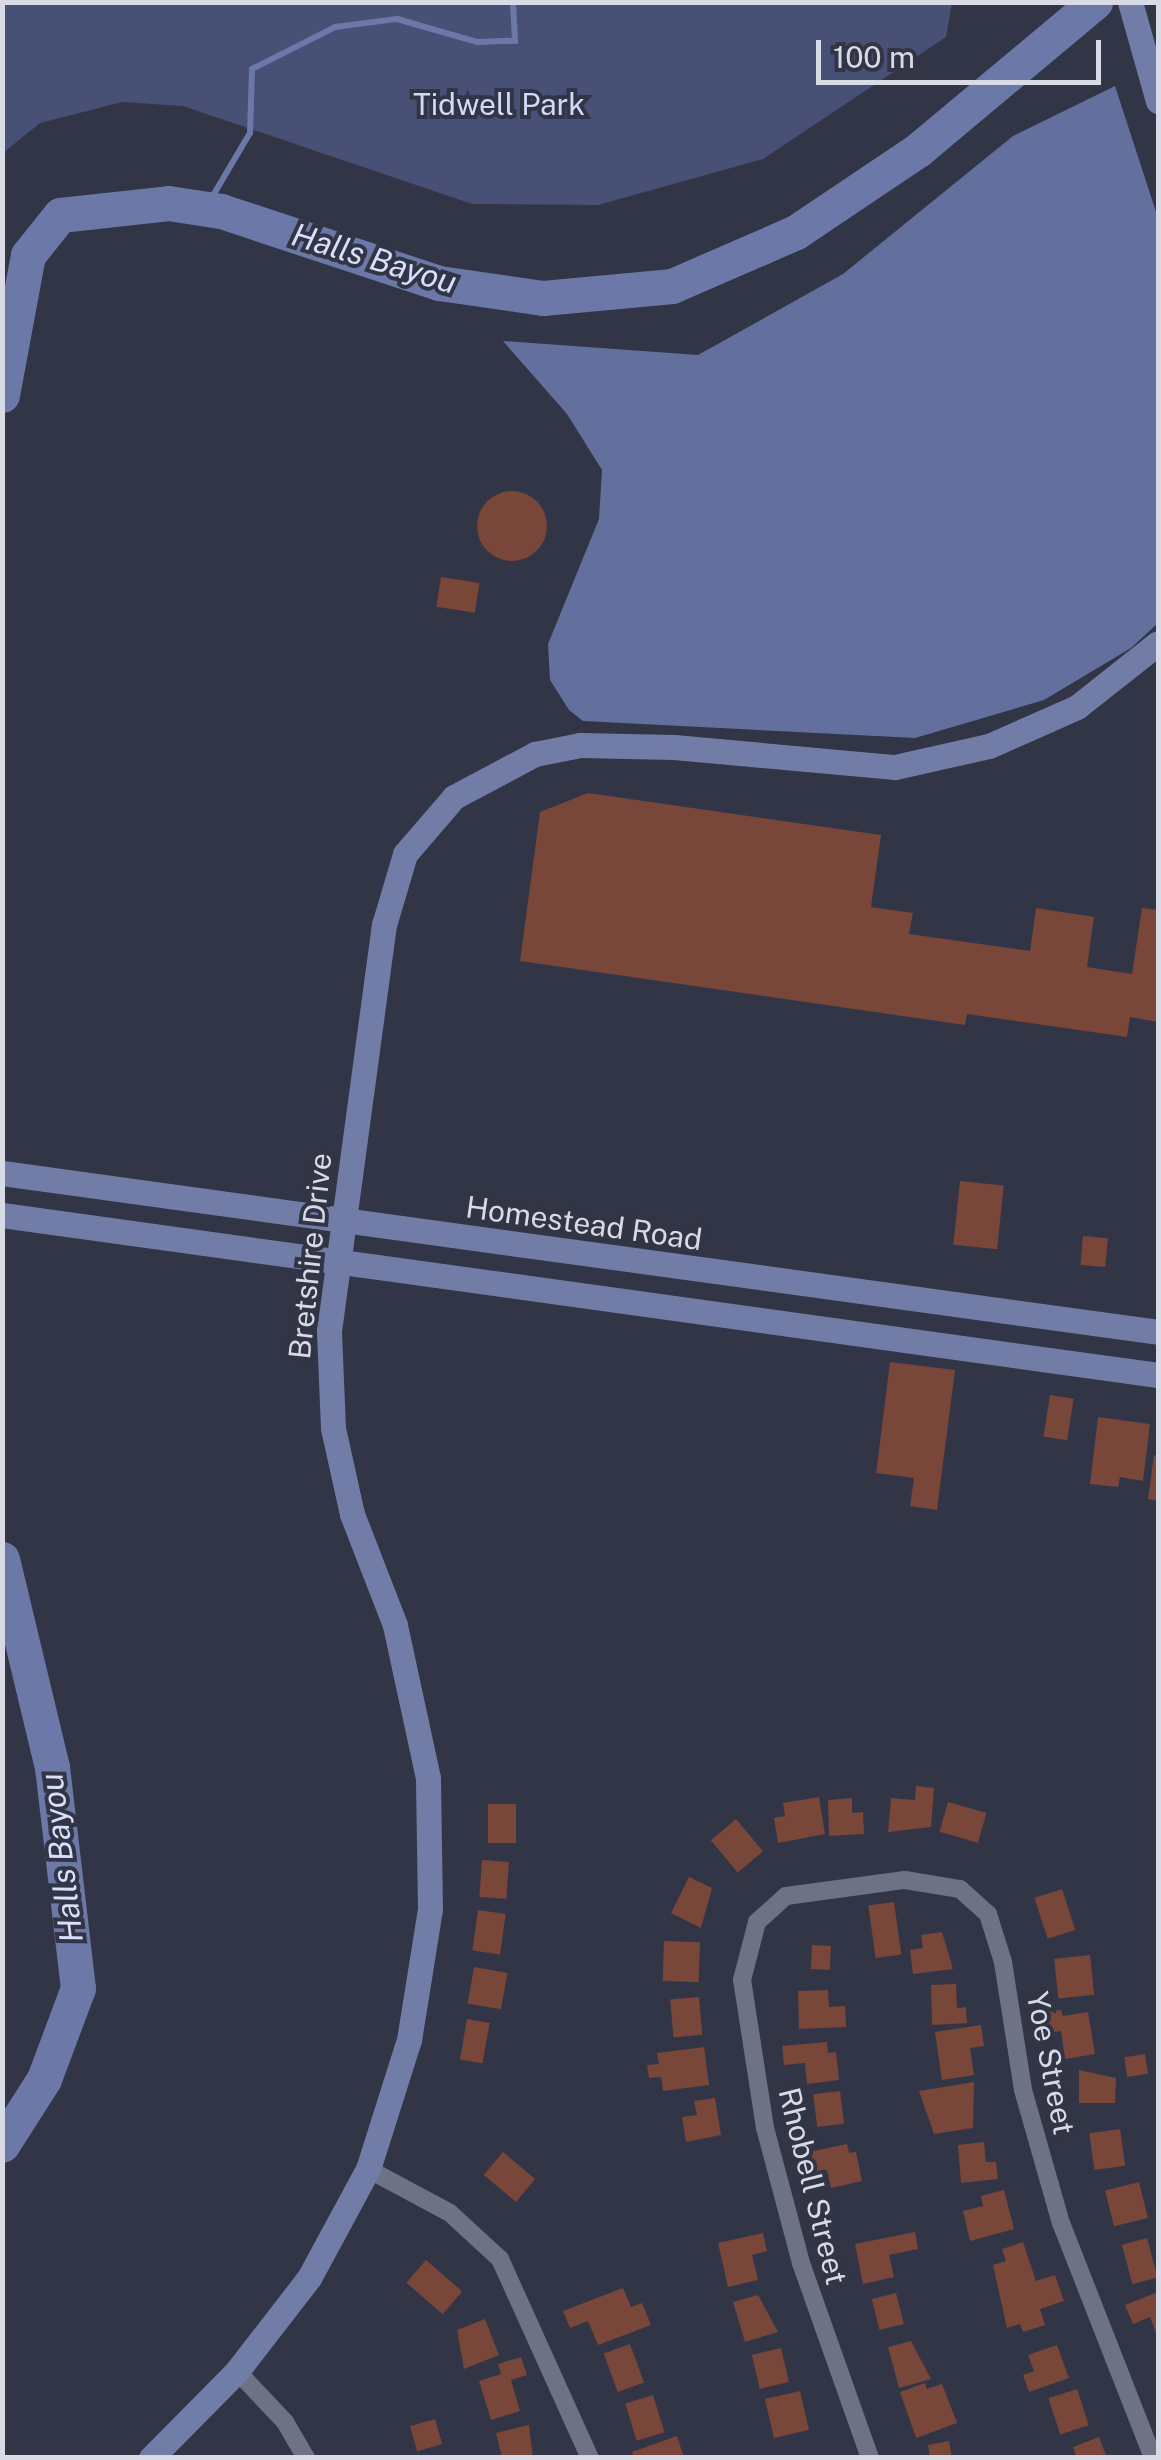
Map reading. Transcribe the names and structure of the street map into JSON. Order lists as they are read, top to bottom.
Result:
{
  "streets": {
    "main road": ["Homestead Road", "Bretshire Drive"],
    "street": ["Yoe Street", "Rhobell Street"]
  },
  "crossings": [
    ["Homestead Road", "Bretshire Drive"],
    ["Yoe Street", "Rhobell Street"]
  ],
  "water": ["Halls Bayou"],
  "parks": ["Tidwell Park"],
  "scale_bar": "100 m"
}
